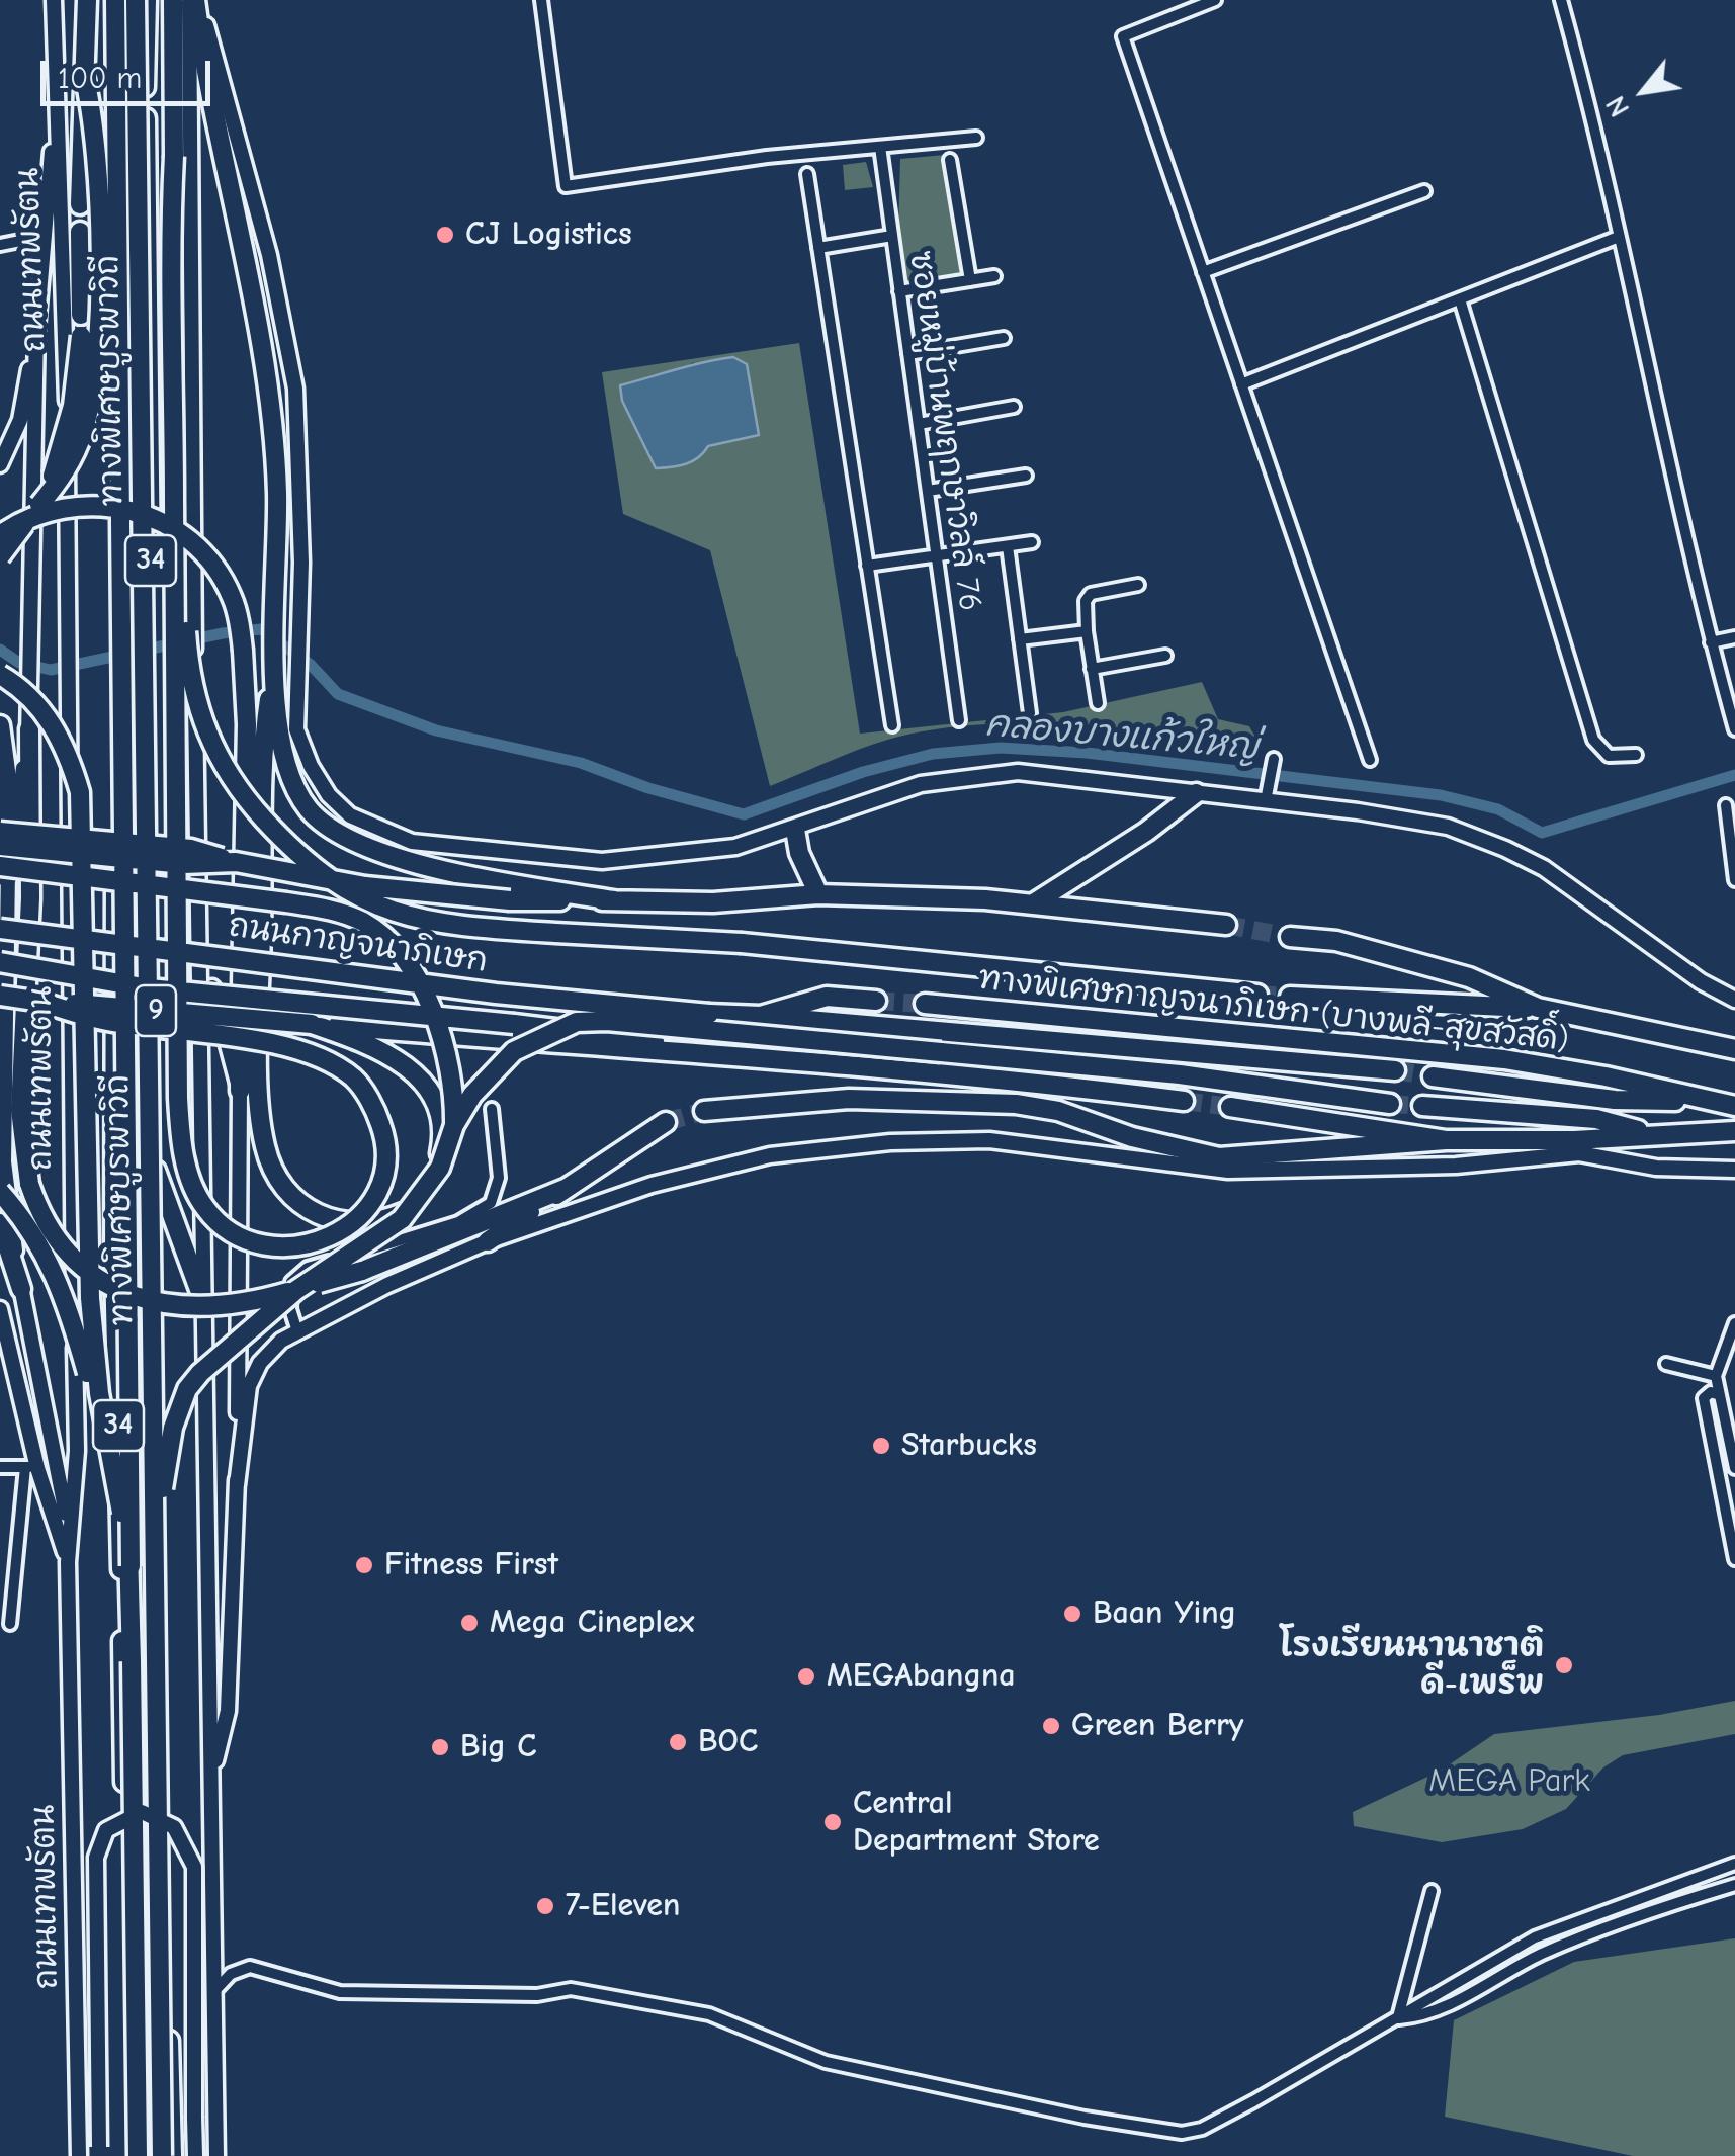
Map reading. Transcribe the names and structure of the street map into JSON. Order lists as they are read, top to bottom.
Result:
{
  "streets": {
    "highway": [
      "ทางพิเศษบูรพาวิถี",
      "34",
      "ถนนกาญจนาภิเษก",
      "ทางพิเศษกาญจนาภิเษก (บางพลี-สุขสวัสดิ์)",
      "9"
    ],
    "main road": ["ถนนเทพรัตน"],
    "street": ["ซอยหมู่บ้านพฤกษาวิลล์ 76"]
  },
  "crossings": [
    ["ทางพิเศษบูรพาวิถี", "34"]
  ],
  "water": ["คลองบางแก้วใหญ่"],
  "parks": ["MEGA Park"],
  "places": [
    "CJ Logistics",
    "Starbucks",
    "Fitness First",
    "Baan Ying",
    "Mega Cineplex",
    "โรงเรียนนานาชาติ ดี-เพร็พ",
    "MEGAbangna",
    "Green Berry",
    "BOC",
    "Big C",
    "Central Department Store",
    "7-Eleven"
  ],
  "scale_bar": "100 m",
  "north": "bottom left"
}
